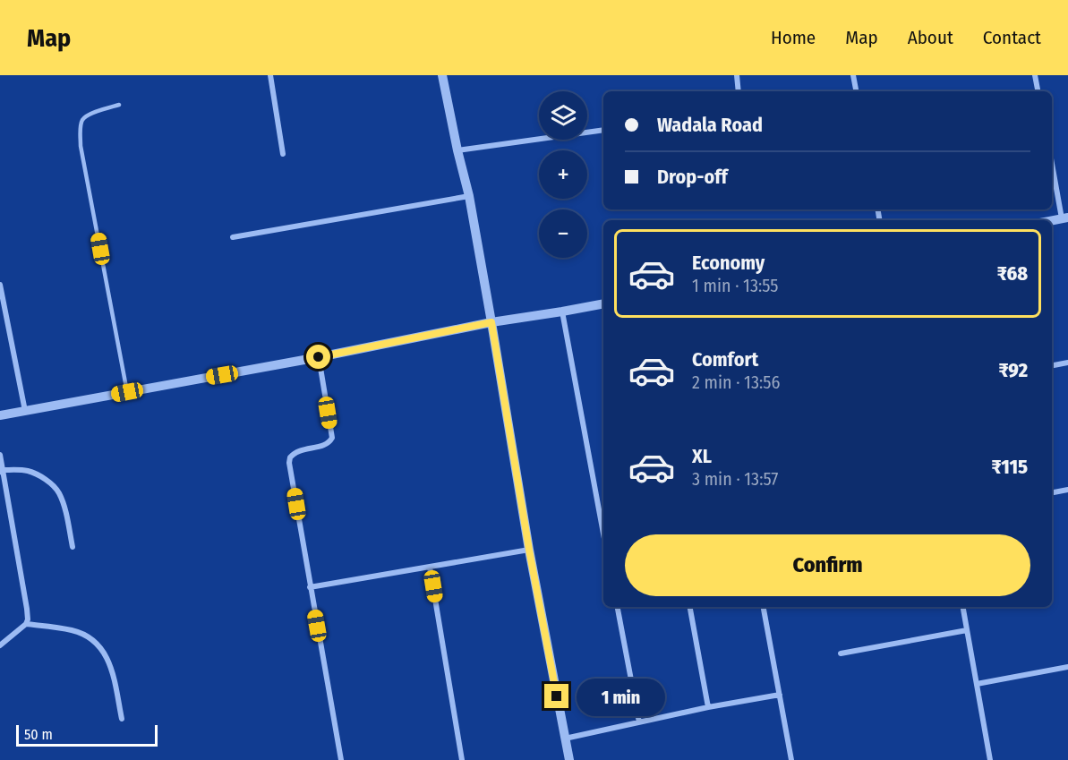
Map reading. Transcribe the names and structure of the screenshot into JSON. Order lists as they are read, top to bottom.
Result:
{
  "scale_bar": "50 m",
  "page": {
    "header": "Map",
    "nav": [
      "Home",
      "Map",
      "About",
      "Contact"
    ],
    "map_buttons": ["+", "−"],
    "banner": ["Wadala Road", "Drop-off"],
    "list": [
      {
        "name": "Economy",
        "note": "1 min · 13:55",
        "value": "₹68"
      },
      {
        "name": "Comfort",
        "note": "2 min · 13:56",
        "value": "₹92"
      },
      {
        "name": "XL",
        "note": "3 min · 13:57",
        "value": "₹115"
      }
    ],
    "buttons": "Confirm",
    "bubble": "1 min",
    "scale": "50 m"
  }
}
